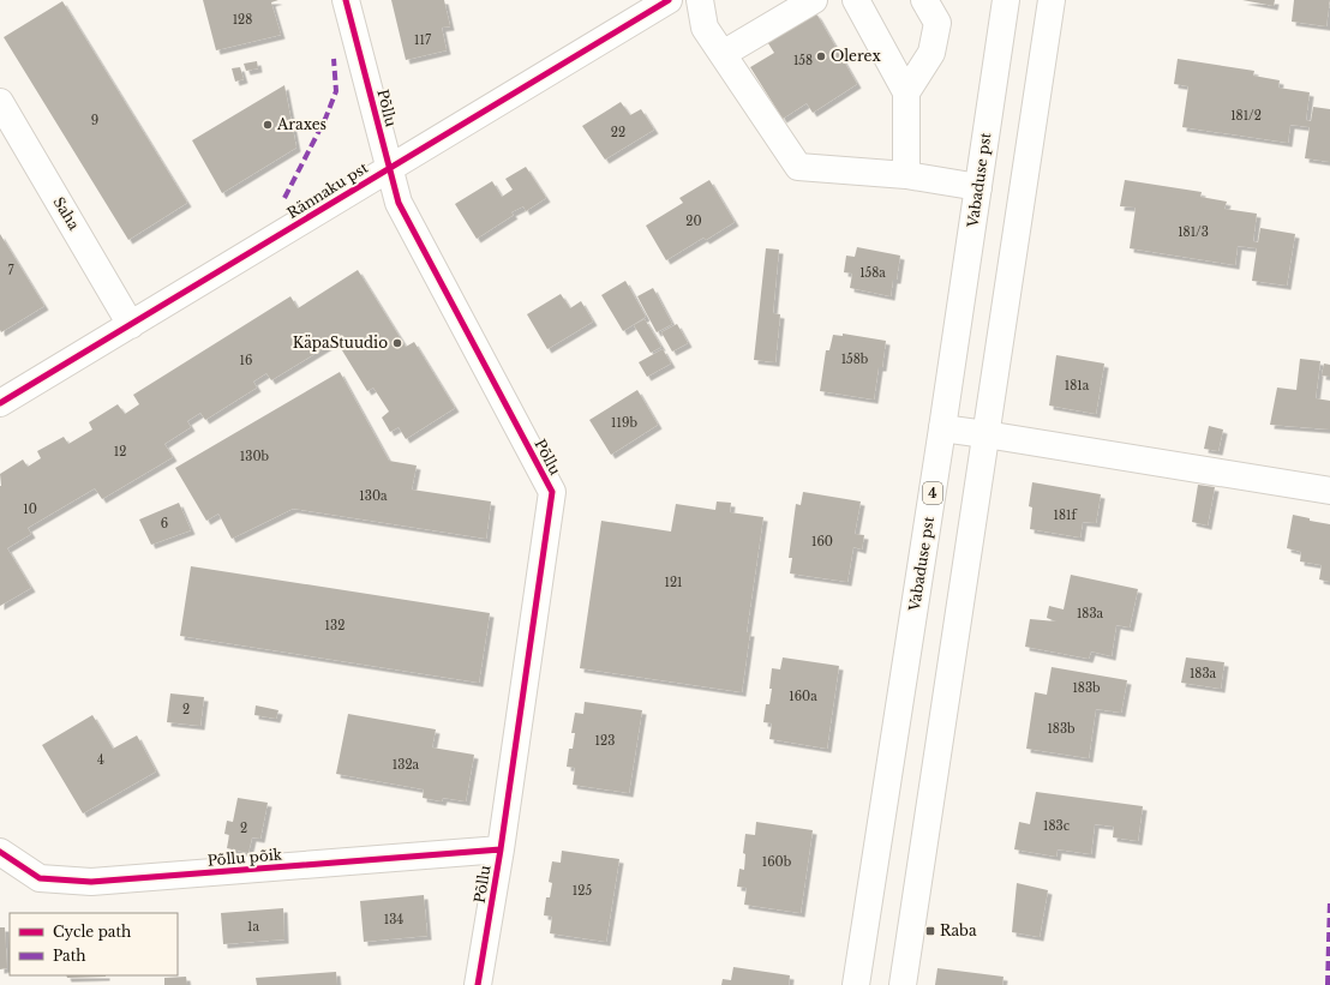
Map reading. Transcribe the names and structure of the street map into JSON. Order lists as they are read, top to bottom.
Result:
{
  "streets": {
    "main road": [
      "Põllu",
      "Vabaduse pst",
      "Rännaku pst",
      "Saha",
      "4",
      "Põllu põik"
    ]
  },
  "crossings": [
    ["Põllu", "Rännaku pst"],
    ["Põllu", "Põllu põik"],
    ["Rännaku pst", "Saha"]
  ],
  "places": {
    "other": ["Olerex", "Araxes", "KäpaStuudio"],
    "transit": ["Raba"]
  },
  "house_numbers": [
    "128",
    "117",
    "158",
    "181/2",
    "9",
    "22",
    "20",
    "181/3",
    "7",
    "158a",
    "158b",
    "16",
    "181a",
    "119b",
    "12",
    "130b",
    "130a",
    "10",
    "181f",
    "6",
    "160",
    "121",
    "183a",
    "132",
    "183a",
    "183b",
    "160a",
    "2",
    "183b",
    "123",
    "4",
    "132a",
    "183c",
    "2",
    "160b",
    "125",
    "134",
    "1a"
  ],
  "legend": ["Cycle path", "Path"]
}
